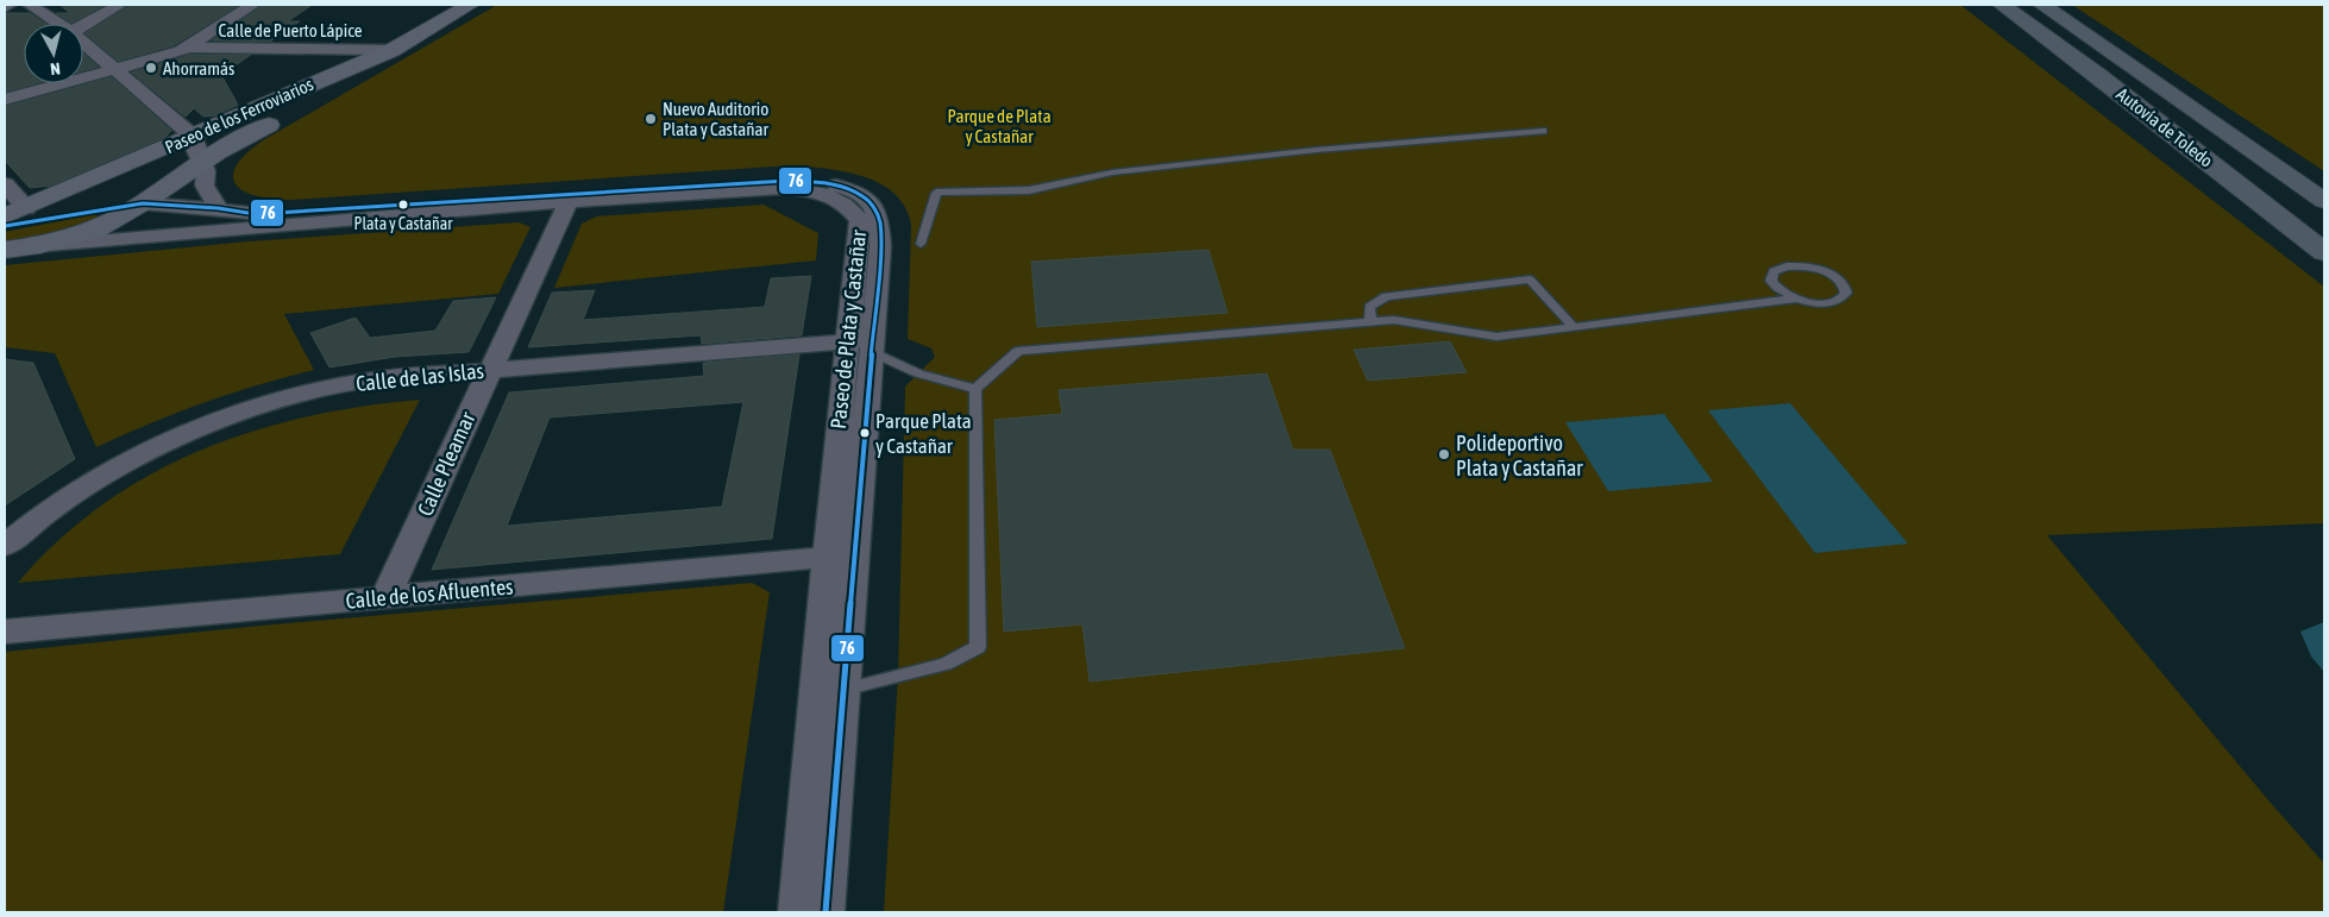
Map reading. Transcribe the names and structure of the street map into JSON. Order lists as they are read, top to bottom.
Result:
{
  "streets": {
    "highway": ["Autovía de Toledo"],
    "main road": ["Paseo de los Ferroviarios"],
    "street": [
      "Calle de Puerto Lápice",
      "Paseo de Plata y Castañar",
      "Calle de las Islas",
      "Calle Pleamar",
      "Calle de los Afluentes"
    ]
  },
  "crossings": [
    ["Calle de Puerto Lápice", "Paseo de los Ferroviarios"],
    ["Paseo de los Ferroviarios", "Paseo de Plata y Castañar"],
    ["Paseo de Plata y Castañar", "Calle de las Islas"],
    ["Paseo de Plata y Castañar", "Calle Pleamar"],
    ["Paseo de Plata y Castañar", "Calle de los Afluentes"],
    ["Calle de las Islas", "Calle Pleamar"],
    ["Calle Pleamar", "Calle de los Afluentes"]
  ],
  "parks": ["Parque de Plata y Castañar"],
  "places": [
    "Ahorramás",
    "Nuevo Auditorio Plata y Castañar",
    "Plata y Castañar",
    "Parque Plata y Castañar",
    "Polideportivo Plata y Castañar"
  ],
  "lines": ["transit line 76"],
  "north": "bottom"
}
